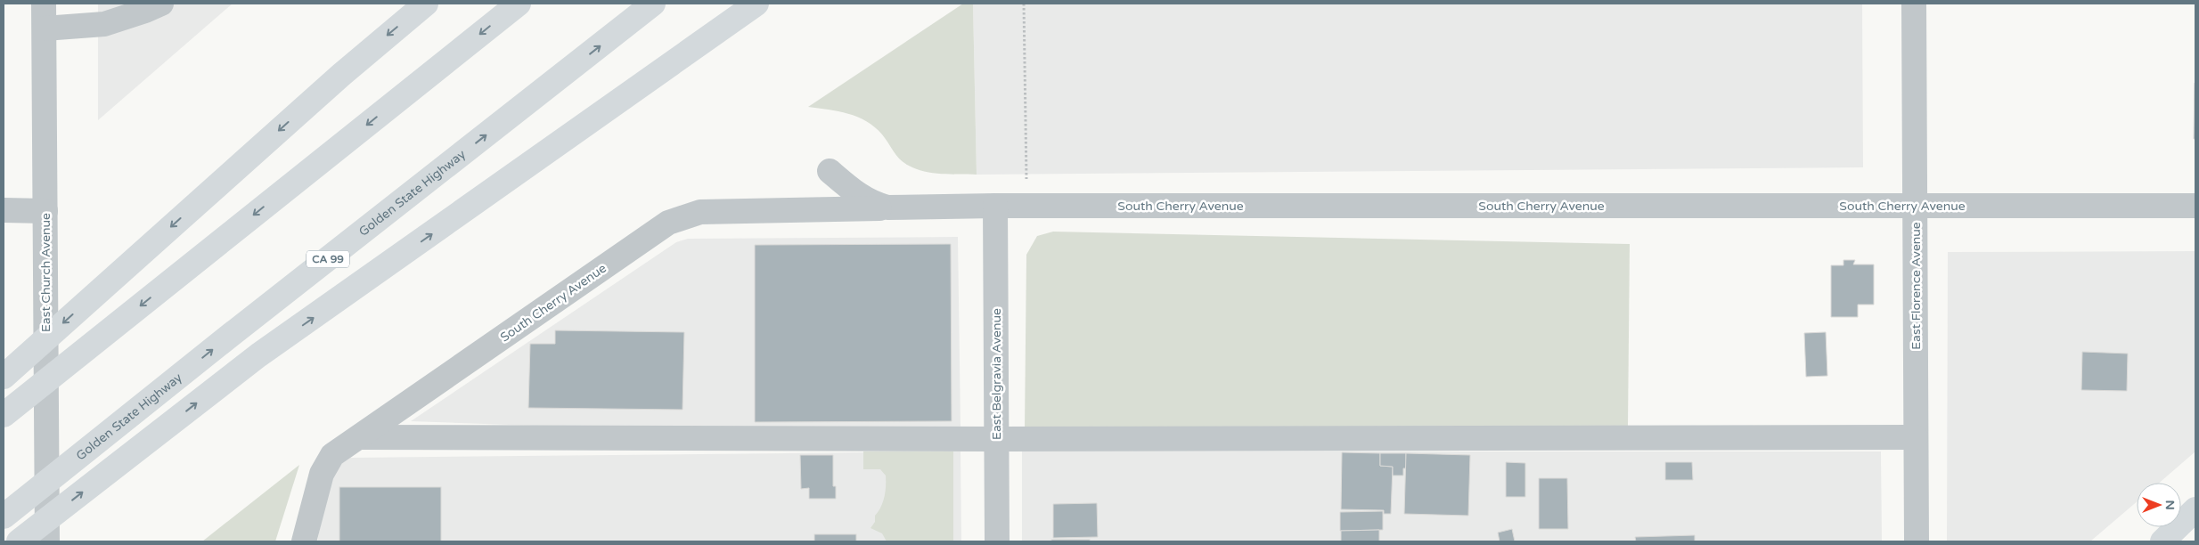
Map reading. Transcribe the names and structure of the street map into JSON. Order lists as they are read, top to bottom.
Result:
{
  "streets": {
    "highway": ["Golden State Highway", "CA 99"],
    "street": [
      "South Cherry Avenue",
      "East Church Avenue",
      "East Florence Avenue",
      "East Belgravia Avenue"
    ]
  },
  "crossings": [
    ["South Cherry Avenue", "East Florence Avenue"],
    ["South Cherry Avenue", "East Belgravia Avenue"]
  ],
  "north": "right"
}
